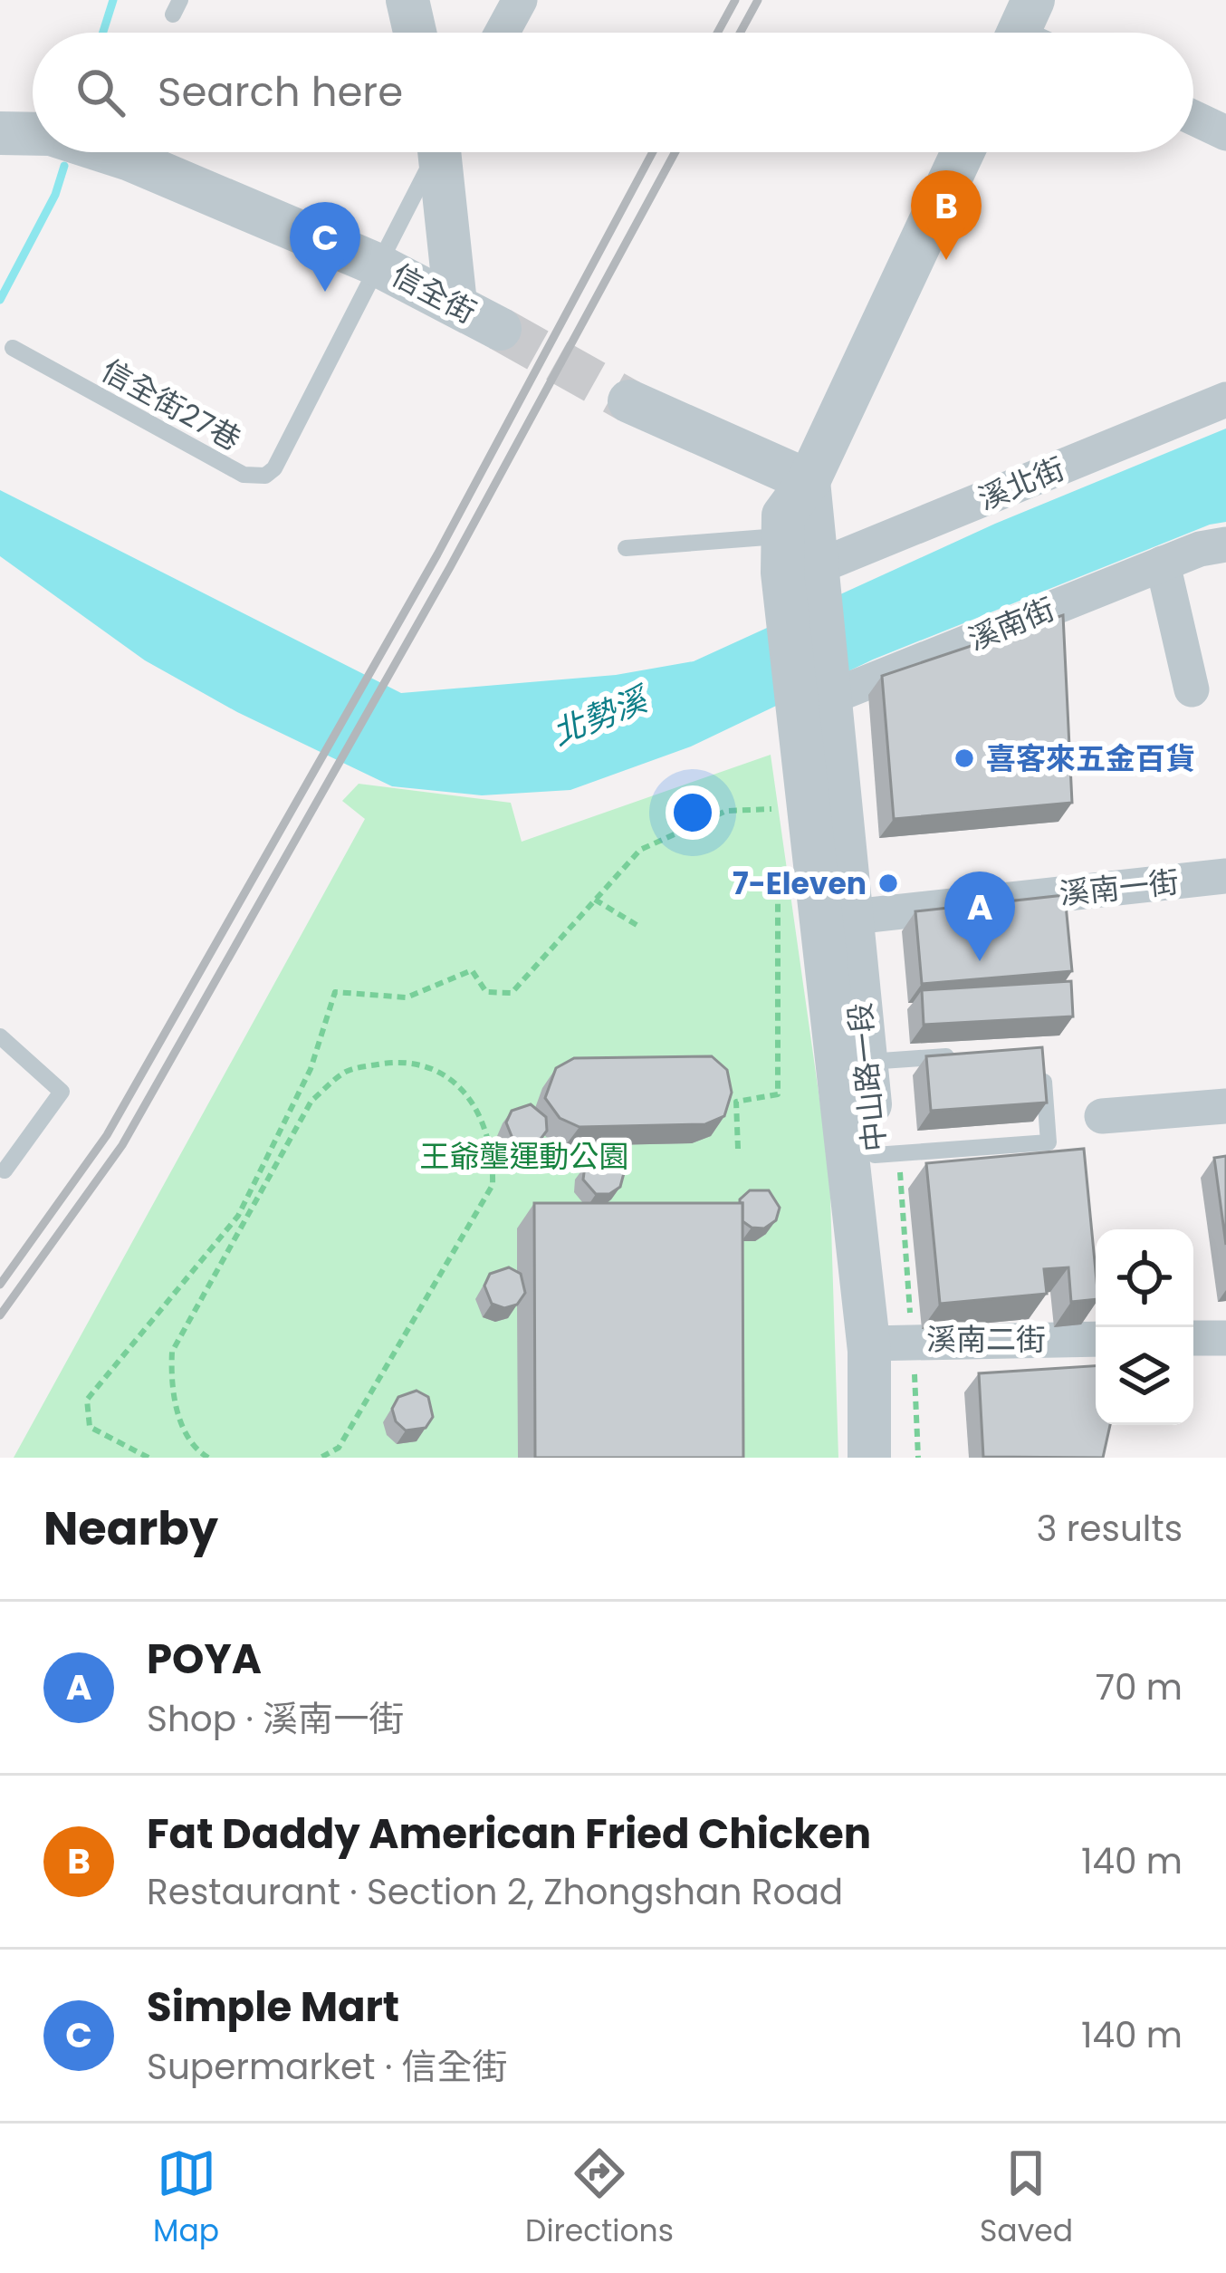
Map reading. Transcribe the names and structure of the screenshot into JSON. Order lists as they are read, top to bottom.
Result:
{
  "streets": {
    "street": [
      "信全街",
      "溪北街",
      "溪南街",
      "溪南一街",
      "中山路一段",
      "溪南二街"
    ],
    "lane": ["信全街27巷"]
  },
  "crossings": [
    ["信全街", "信全街27巷"],
    ["溪南街", "中山路一段"],
    ["溪南一街", "中山路一段"],
    ["中山路一段", "溪南二街"]
  ],
  "water": ["北勢溪"],
  "parks": ["王爺壟運動公園"],
  "places": ["喜客來五金百貨", "7-Eleven"],
  "page": {
    "search": "Search here",
    "pins": ["B", "C", "A"],
    "heading": ["Nearby", "3 results"],
    "list": [
      {
        "mark": "A",
        "name": "POYA",
        "note": "Shop · 溪南一街",
        "value": "70 m"
      },
      {
        "mark": "B",
        "name": "Fat Daddy American Fried Chicken",
        "note": "Restaurant · Section 2, Zhongshan Road",
        "value": "140 m"
      },
      {
        "mark": "C",
        "name": "Simple Mart",
        "note": "Supermarket · 信全街",
        "value": "140 m"
      }
    ],
    "nav": ["Map", "Directions", "Saved"]
  }
}
